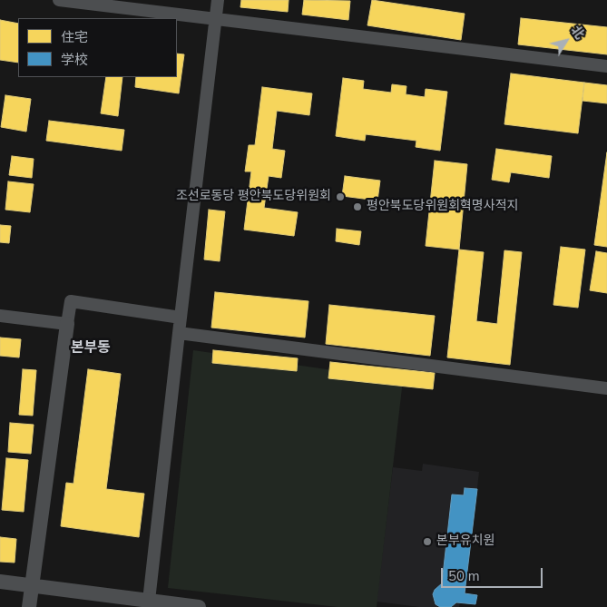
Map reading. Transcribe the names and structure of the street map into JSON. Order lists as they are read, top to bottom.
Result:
{
  "districts": ["본부동"],
  "places": ["조선로동당 평안북도당위원회", "평안북도당위원회혁명사적지", "본부유치원"],
  "legend": ["住宅", "学校"],
  "scale_bar": "50 m",
  "north": "top right"
}
